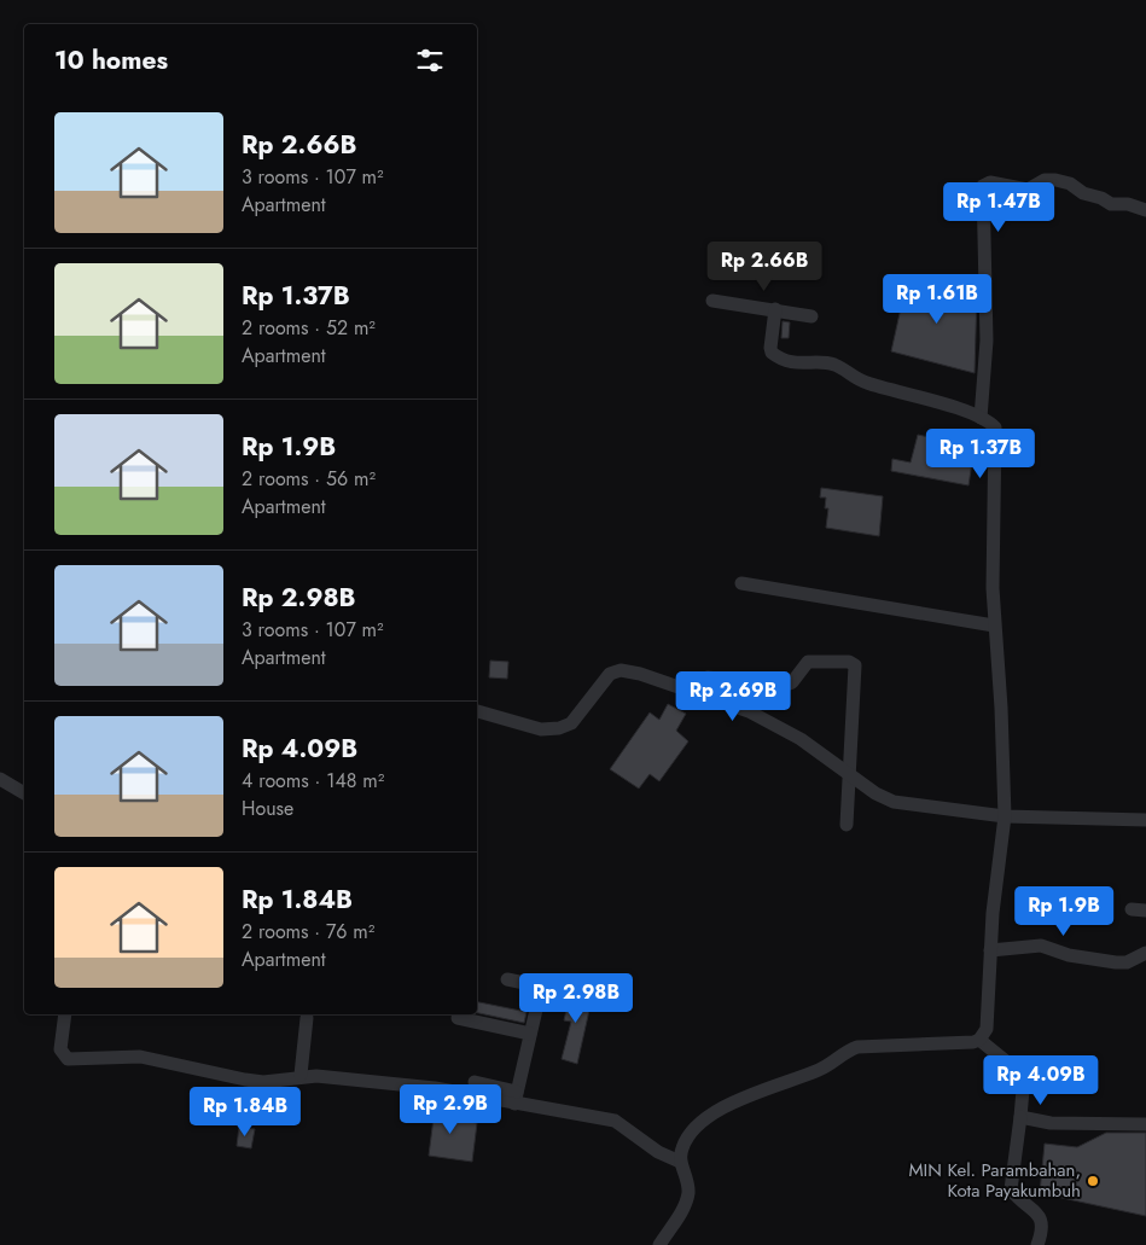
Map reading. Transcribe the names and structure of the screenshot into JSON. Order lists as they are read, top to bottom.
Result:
{
  "places": ["MIN Kel. Parambahan, Kota Payakumbuh"],
  "page": {
    "heading": "10 homes",
    "list": [
      {
        "name": "Rp 2.66B",
        "note": "3 rooms · 107 m² · Apartment"
      },
      {
        "name": "Rp 1.37B",
        "note": "2 rooms · 52 m² · Apartment"
      },
      {
        "name": "Rp 1.9B",
        "note": "2 rooms · 56 m² · Apartment"
      },
      {
        "name": "Rp 2.98B",
        "note": "3 rooms · 107 m² · Apartment"
      },
      {
        "name": "Rp 4.09B",
        "note": "4 rooms · 148 m² · House"
      },
      {
        "name": "Rp 1.84B",
        "note": "2 rooms · 76 m² · Apartment"
      }
    ],
    "price": [
      "Rp 1.47B",
      "Rp 2.66B",
      "Rp 1.61B",
      "Rp 1.37B",
      "Rp 2.69B",
      "Rp 1.9B",
      "Rp 2.98B",
      "Rp 4.09B",
      "Rp 2.9B",
      "Rp 1.84B"
    ]
  }
}
